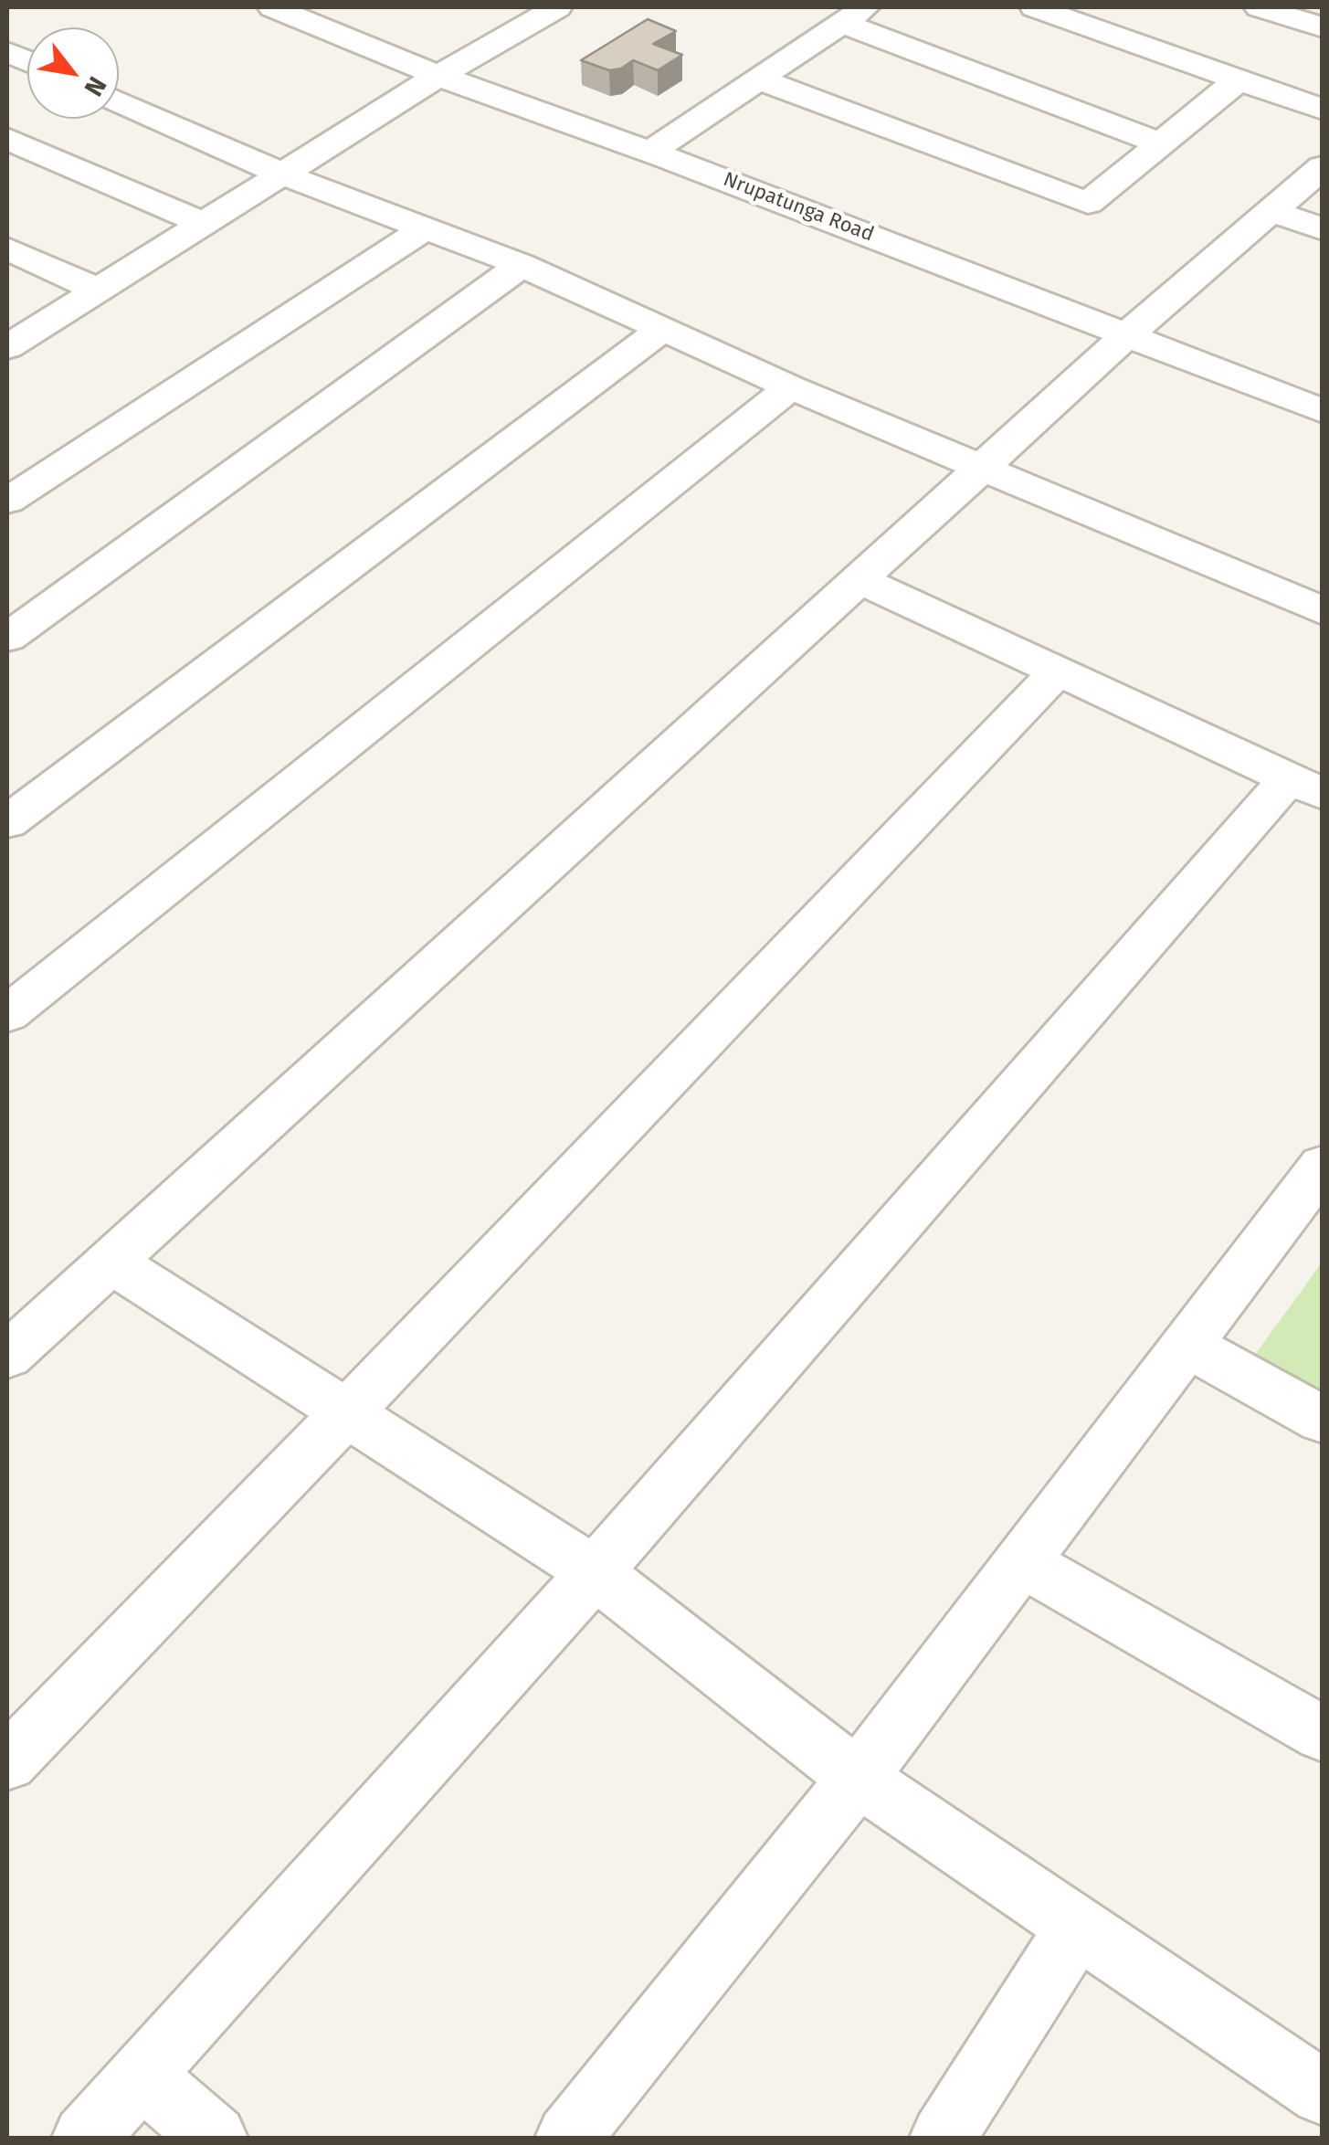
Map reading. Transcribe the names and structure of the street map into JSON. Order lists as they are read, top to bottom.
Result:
{
  "streets": {
    "street": ["Nrupatunga Road"]
  },
  "north": "bottom right"
}
